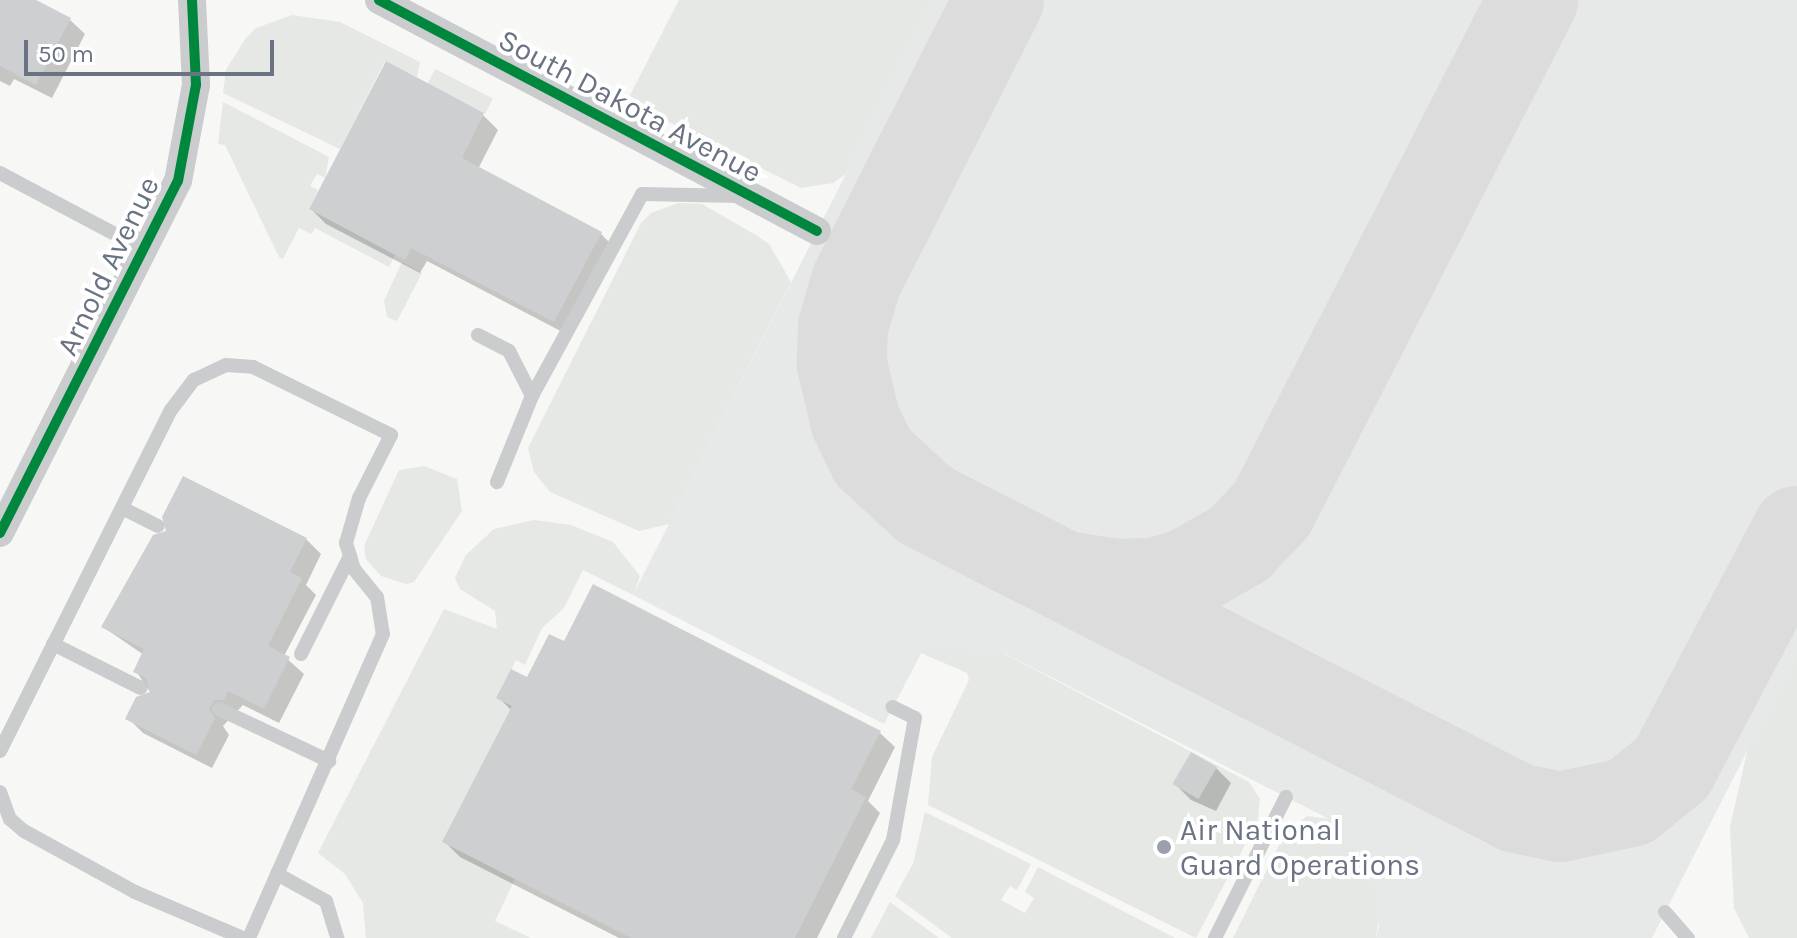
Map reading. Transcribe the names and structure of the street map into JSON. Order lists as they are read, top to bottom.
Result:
{
  "streets": {
    "street": ["South Dakota Avenue", "Arnold Avenue"]
  },
  "places": ["Air National Guard Operations"],
  "scale_bar": "50 m"
}
